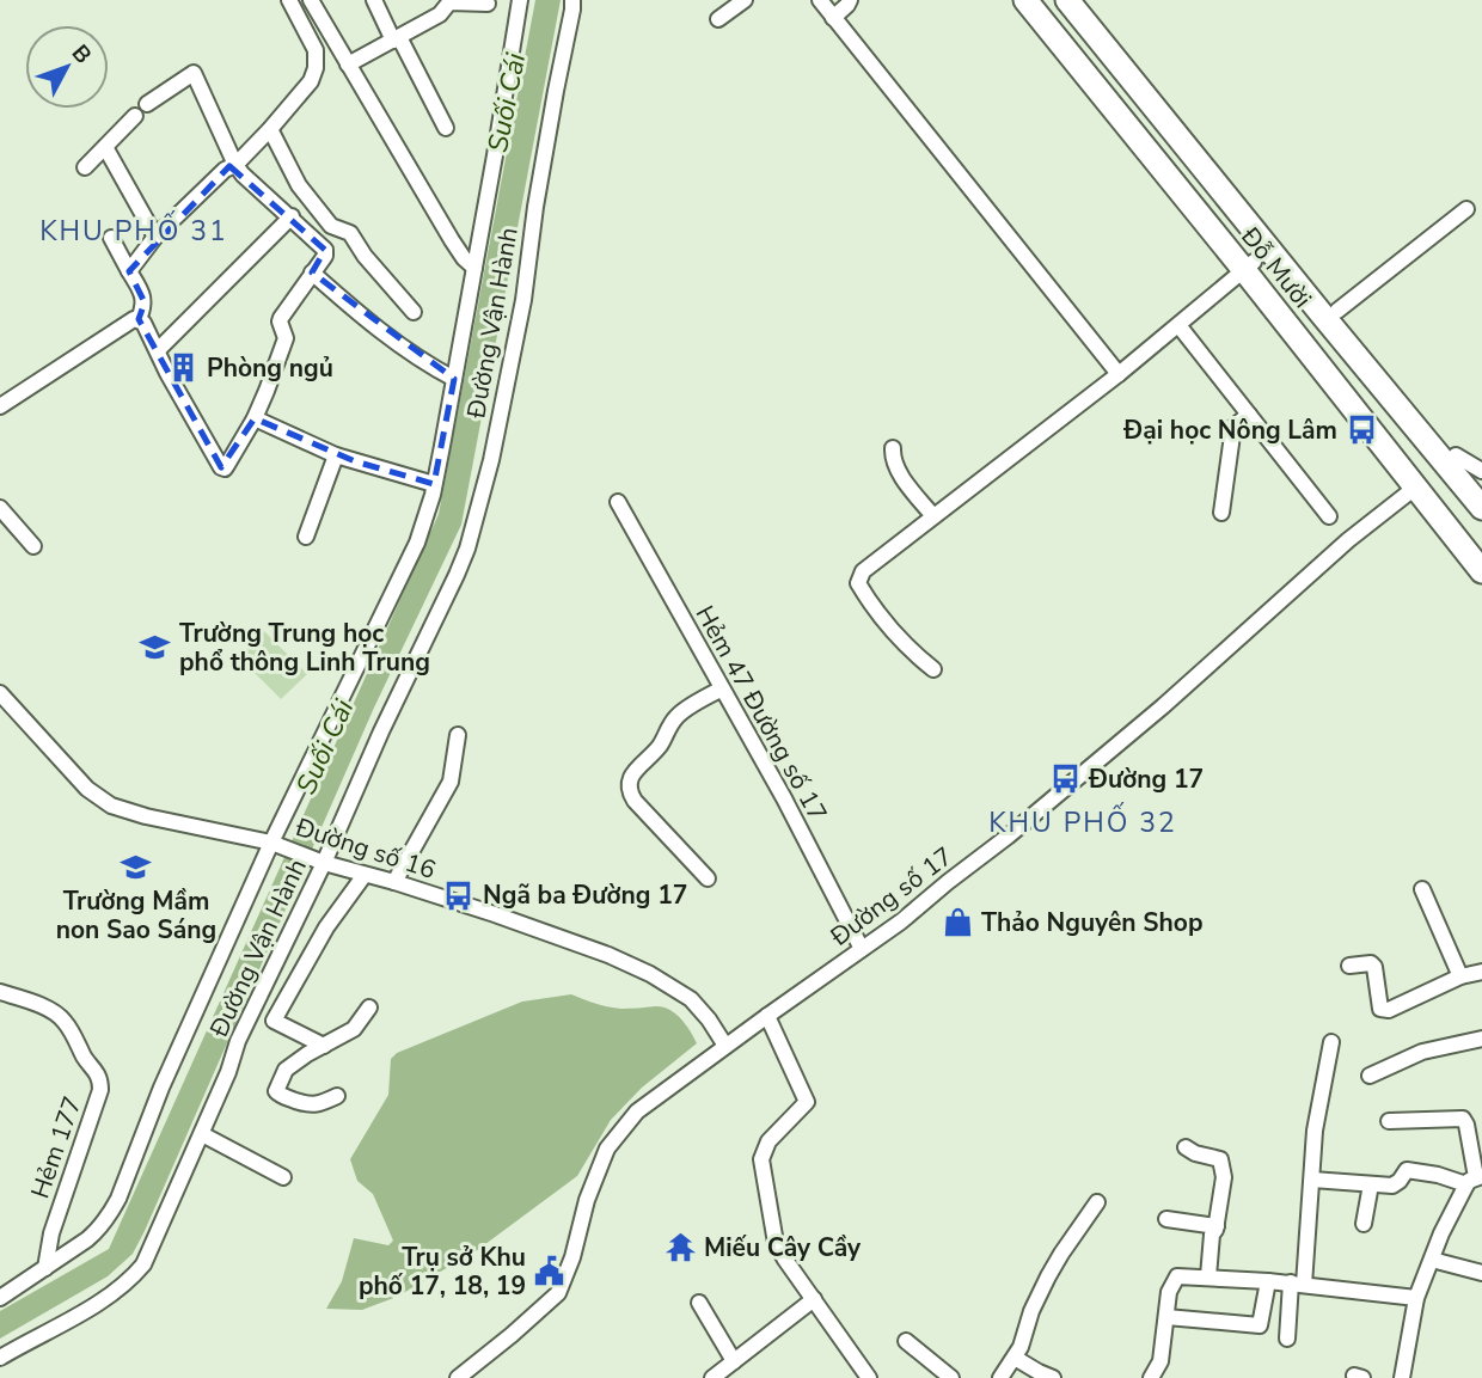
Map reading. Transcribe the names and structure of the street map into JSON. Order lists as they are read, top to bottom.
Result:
{
  "streets": {
    "highway": ["Đỗ Mười"],
    "street": [
      "Đường Vận Hành",
      "Hẻm 47 Đường số 17",
      "Đường số 16",
      "Đường số 17",
      "Hẻm 177"
    ]
  },
  "crossings": [
    ["Đỗ Mười", "Đường số 17"],
    ["Đường Vận Hành", "Đường số 16"],
    ["Đường Vận Hành", "Hẻm 177"],
    ["Hẻm 47 Đường số 17", "Đường số 17"],
    ["Đường số 16", "Đường số 17"]
  ],
  "districts": ["KHU PHỐ 31", "KHU PHỐ 32"],
  "water": ["Suối Cái"],
  "places": {
    "building": ["Phòng ngủ"],
    "bus stop": ["Đại học Nông Lâm", "Đường 17", "Ngã ba Đường 17"],
    "school or university": ["Trường Trung học phổ thông Linh Trung", "Trường Mầm non Sao Sáng"],
    "shop": ["Thảo Nguyên Shop"],
    "temple": ["Miếu Cây Cầy"],
    "public building": ["Trụ sở Khu phố 17, 18, 19"]
  },
  "north": "top right"
}
